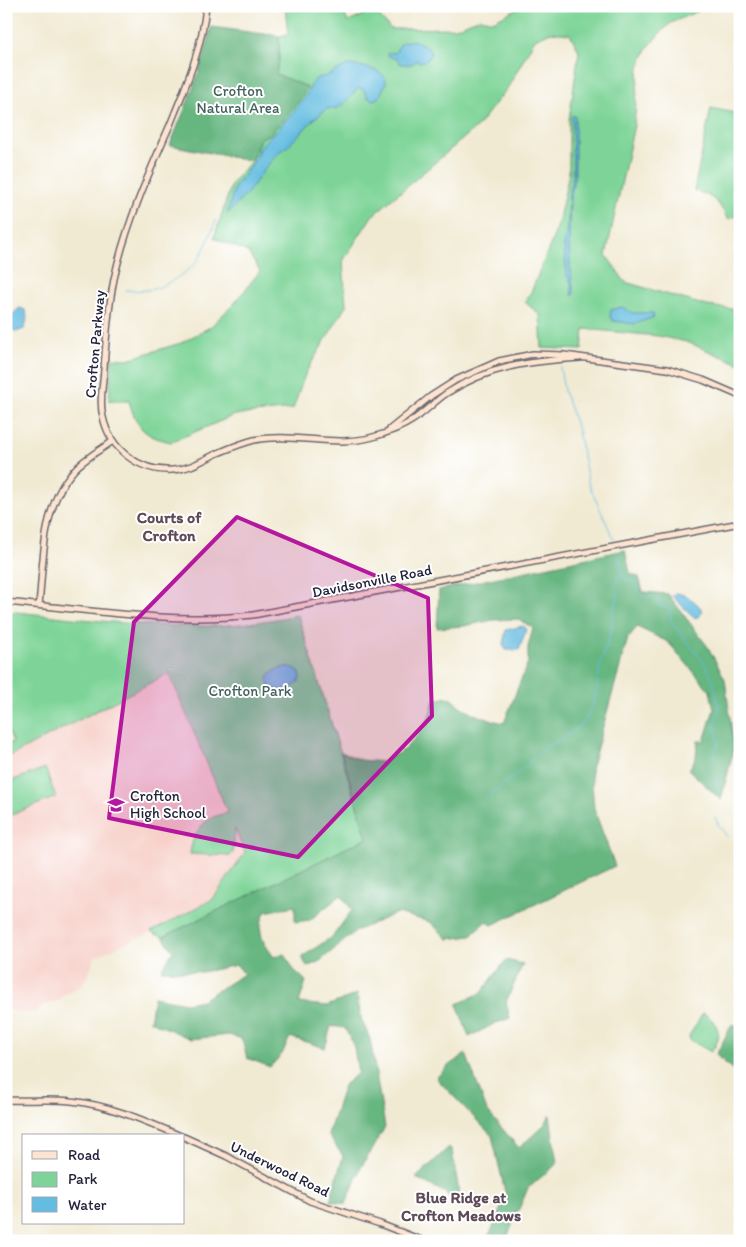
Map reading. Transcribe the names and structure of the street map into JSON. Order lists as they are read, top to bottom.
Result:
{
  "streets": {
    "street": ["Crofton Parkway", "Davidsonville Road", "Underwood Road"]
  },
  "districts": ["Courts of Crofton", "Blue Ridge at Crofton Meadows"],
  "parks": ["Crofton Natural Area", "Crofton Park"],
  "places": {
    "school or university": ["Crofton High School"]
  },
  "legend": ["Road", "Park", "Water"]
}
